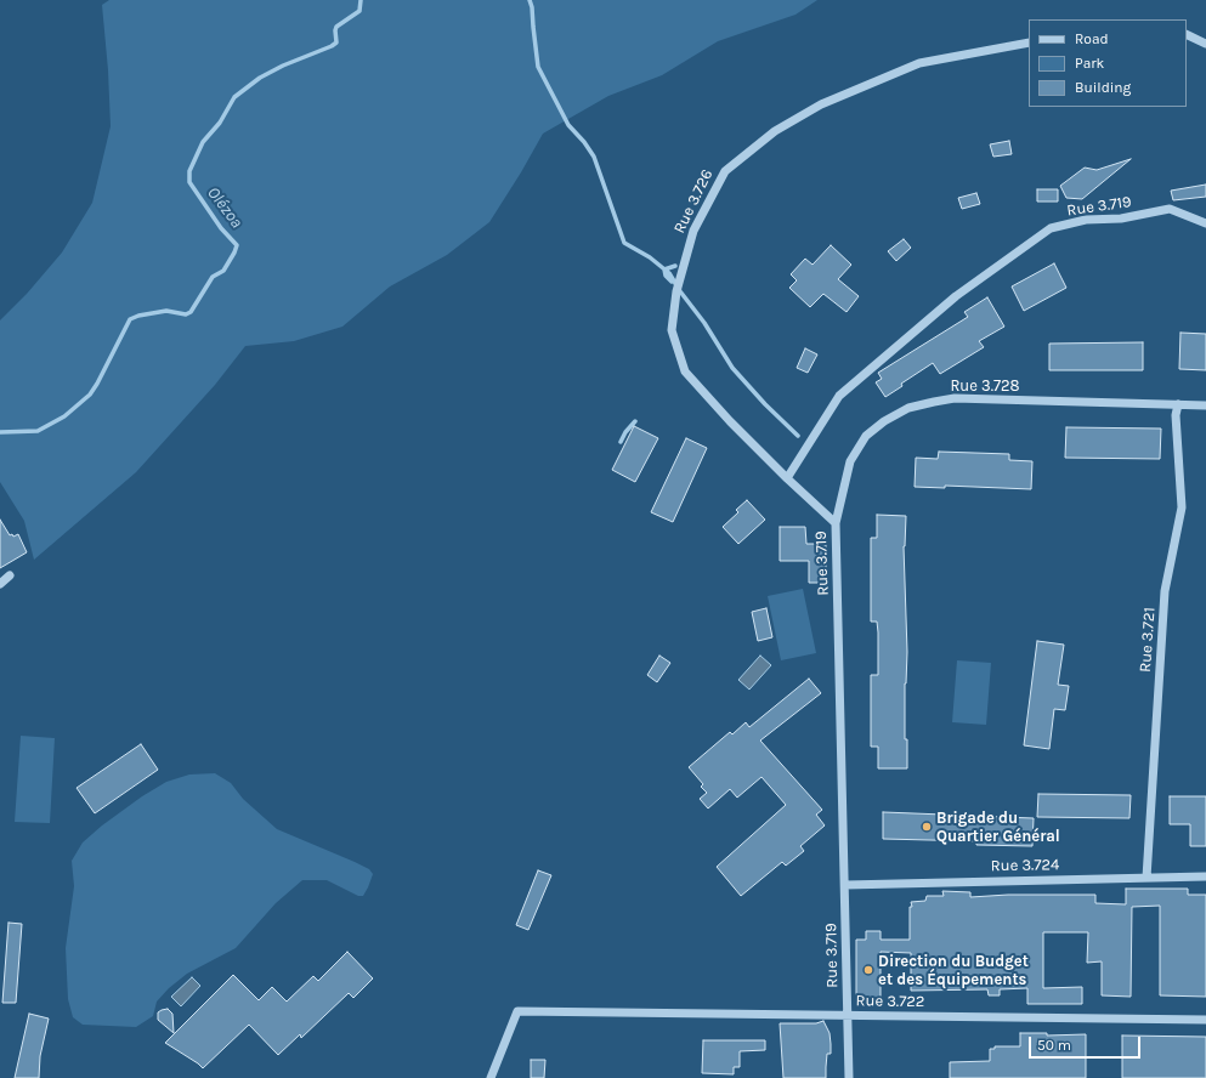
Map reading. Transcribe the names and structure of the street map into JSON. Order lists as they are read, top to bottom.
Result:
{
  "streets": {
    "street": [
      "Rue 3.726",
      "Rue 3.719",
      "Rue 3.728",
      "Rue 3.721",
      "Rue 3.724",
      "Rue 3.722"
    ]
  },
  "crossings": [
    ["Rue 3.726", "Rue 3.719"],
    ["Rue 3.719", "Rue 3.728"],
    ["Rue 3.719", "Rue 3.724"],
    ["Rue 3.719", "Rue 3.722"],
    ["Rue 3.728", "Rue 3.721"],
    ["Rue 3.721", "Rue 3.724"]
  ],
  "water": ["Olézoa"],
  "places": ["Brigade du Quartier Général", "Direction du Budget et des Équipements"],
  "legend": ["Road", "Park", "Building"],
  "scale_bar": "50 m"
}
